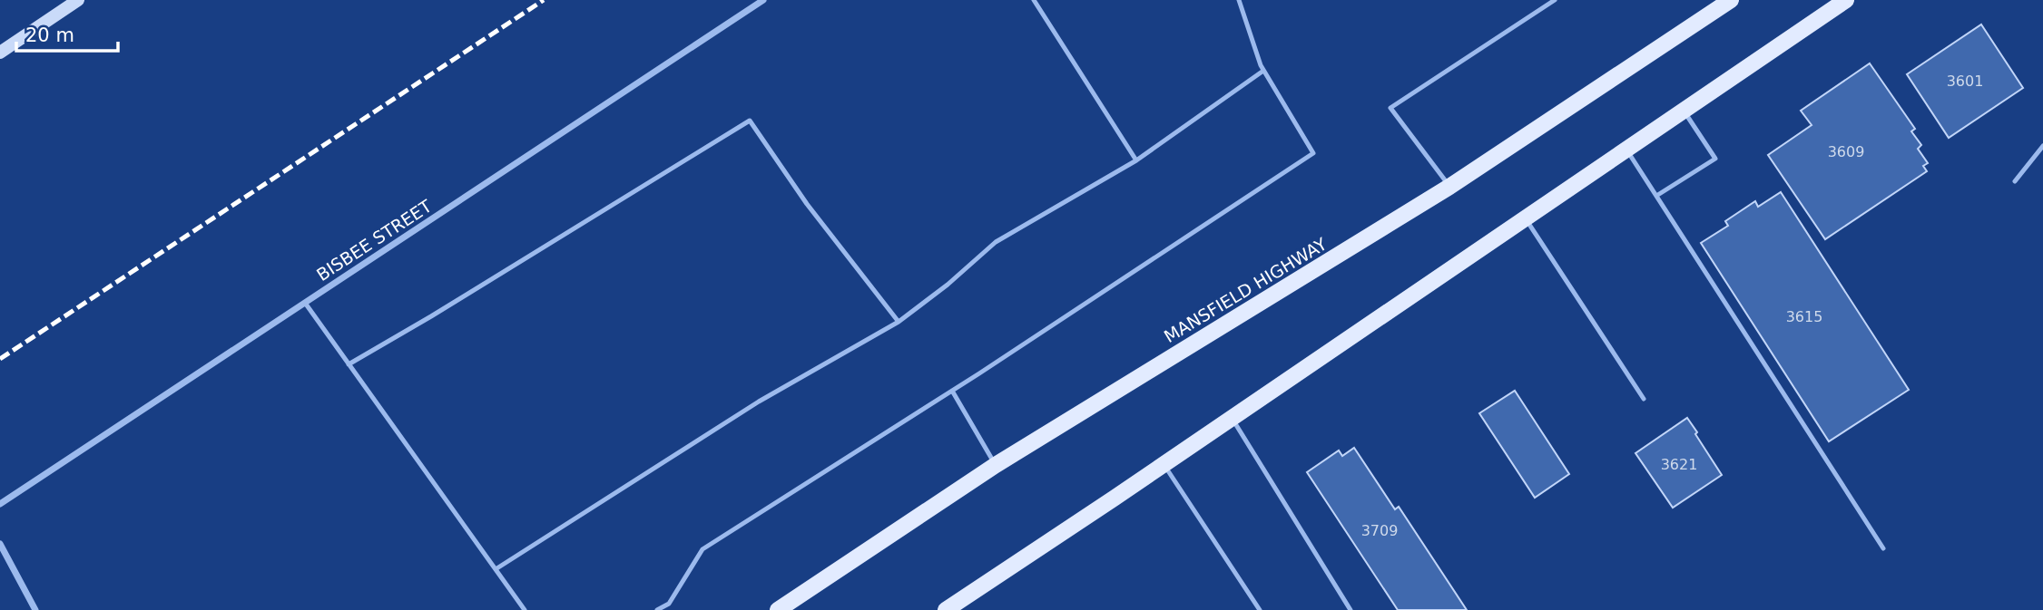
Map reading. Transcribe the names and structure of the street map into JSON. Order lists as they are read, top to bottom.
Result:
{
  "streets": {
    "main road": ["MANSFIELD HIGHWAY"],
    "street": ["BISBEE STREET"]
  },
  "house_numbers": [
    "3601",
    "3609",
    "3615",
    "3621",
    "3709"
  ],
  "scale_bar": "20 m"
}
